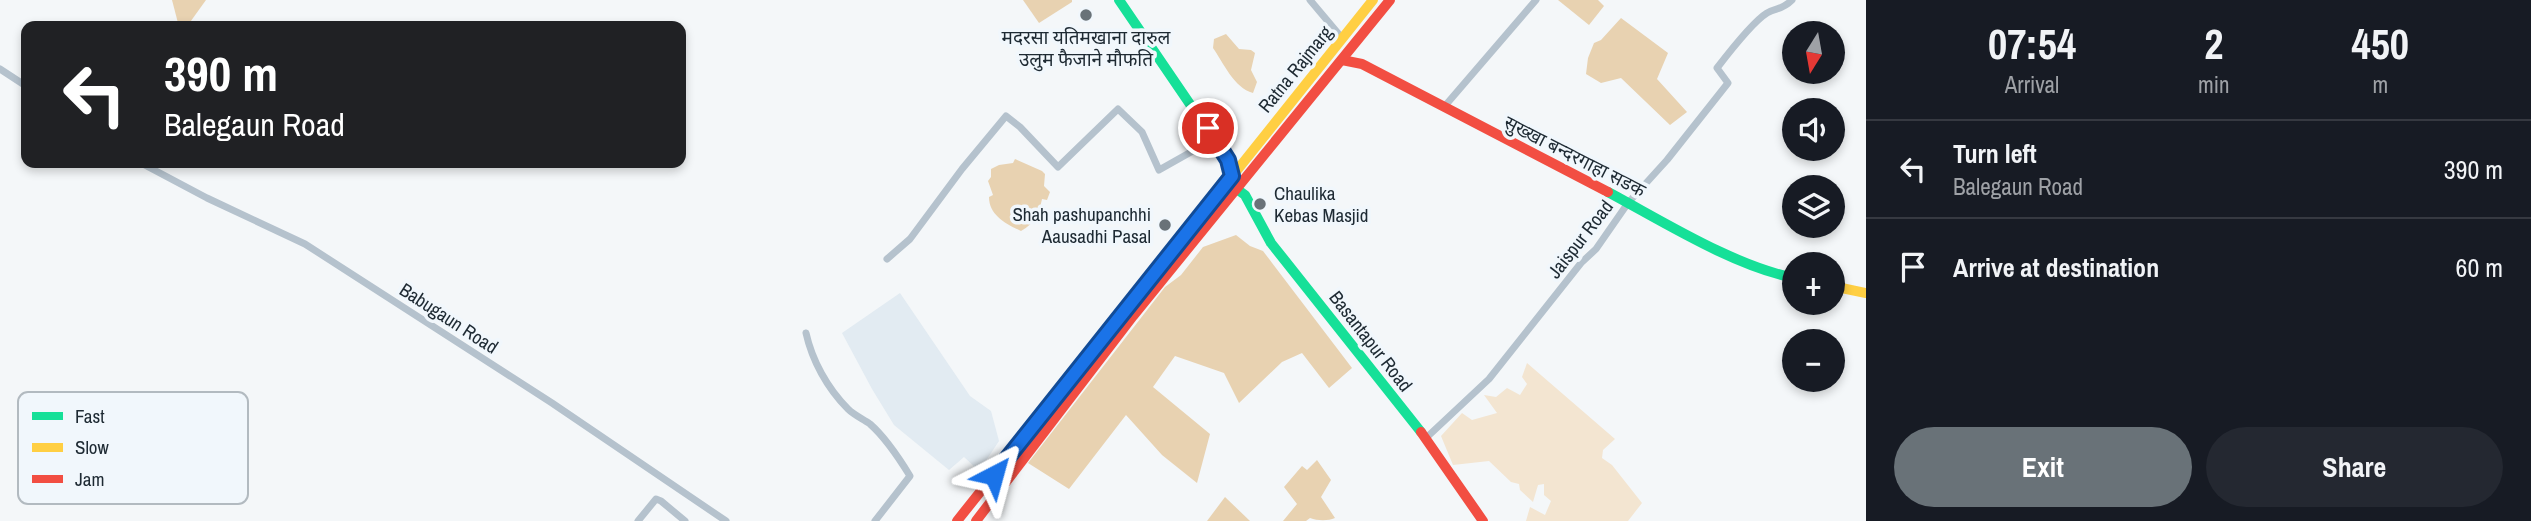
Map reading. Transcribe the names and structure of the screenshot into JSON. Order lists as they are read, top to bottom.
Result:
{
  "streets": {
    "main road": ["Ratna Rajmarg", "सुख्खा बन्दरगाहा सडक", "Basantapur Road"],
    "street": ["Jaispur Road", "Babugaun Road"]
  },
  "crossings": [
    ["Ratna Rajmarg", "सुख्खा बन्दरगाहा सडक"],
    ["Ratna Rajmarg", "Basantapur Road"],
    ["सुख्खा बन्दरगाहा सडक", "Jaispur Road"],
    ["Jaispur Road", "Basantapur Road"]
  ],
  "places": ["मदरसा यतिमखाना दारुल उलुम फैजाने माैफति", "Chaulika Kebas Masjid", "Shah pashupanchhi Aausadhi Pasal"],
  "legend": ["Fast", "Slow", "Jam"],
  "north": "bottom",
  "page": {
    "eta": [
      "07:54",
      "Arrival",
      "2",
      "min",
      "450",
      "m"
    ],
    "map_buttons": ["+", "−"],
    "turn": ["390 m", "Balegaun Road"],
    "list": [
      {
        "name": "Turn left",
        "note": "Balegaun Road",
        "value": "390 m"
      },
      {
        "name": "Arrive at destination",
        "value": "60 m"
      }
    ],
    "buttons": ["Exit", "Share"]
  }
}
